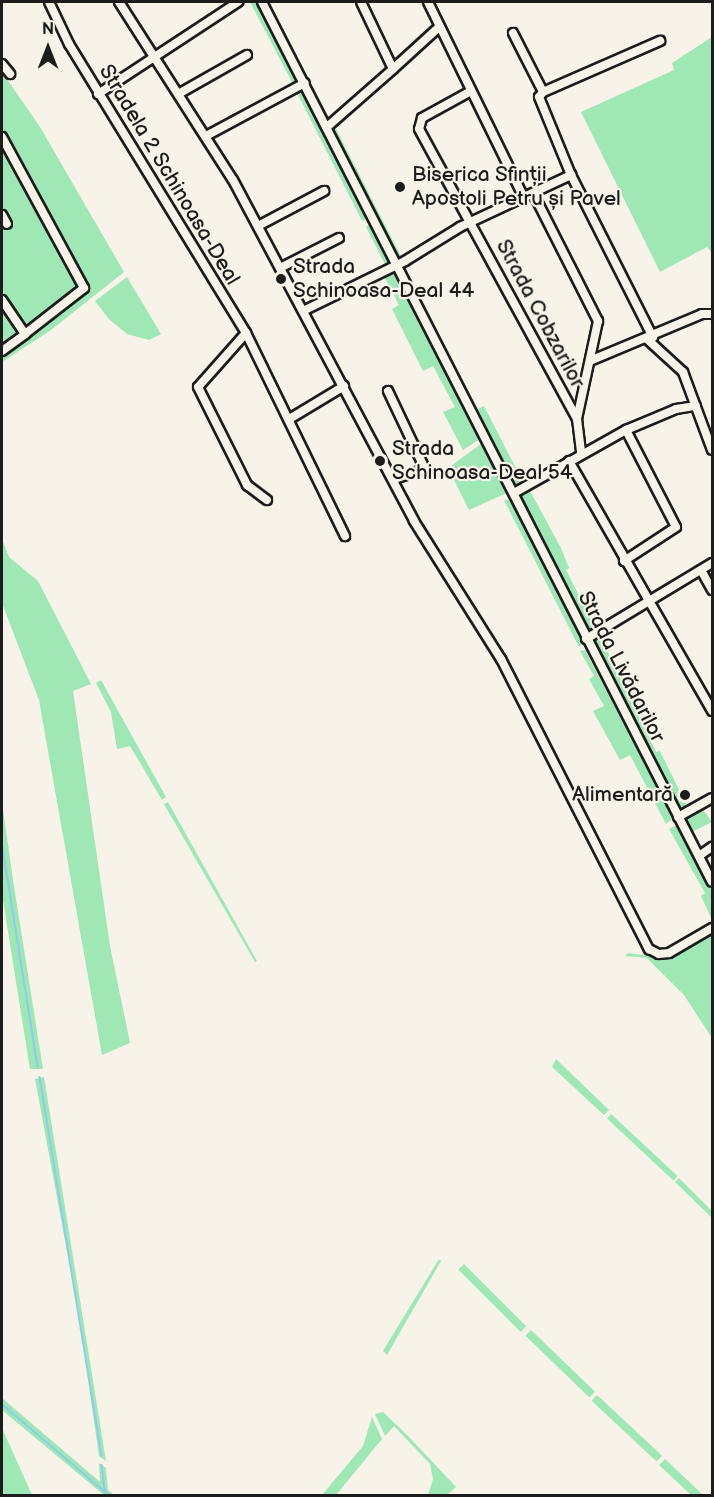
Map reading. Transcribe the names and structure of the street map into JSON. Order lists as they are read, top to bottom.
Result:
{
  "streets": {
    "street": ["Stradela 2 Schinoasa-Deal", "Strada Cobzarilor", "Strada Livădarilor"]
  },
  "places": [
    "Biserica Sfinții Apostoli Petru și Pavel",
    "Strada Schinoasa-Deal 44",
    "Strada Schinoasa-Deal 54",
    "Alimentară"
  ],
  "north": "top"
}
